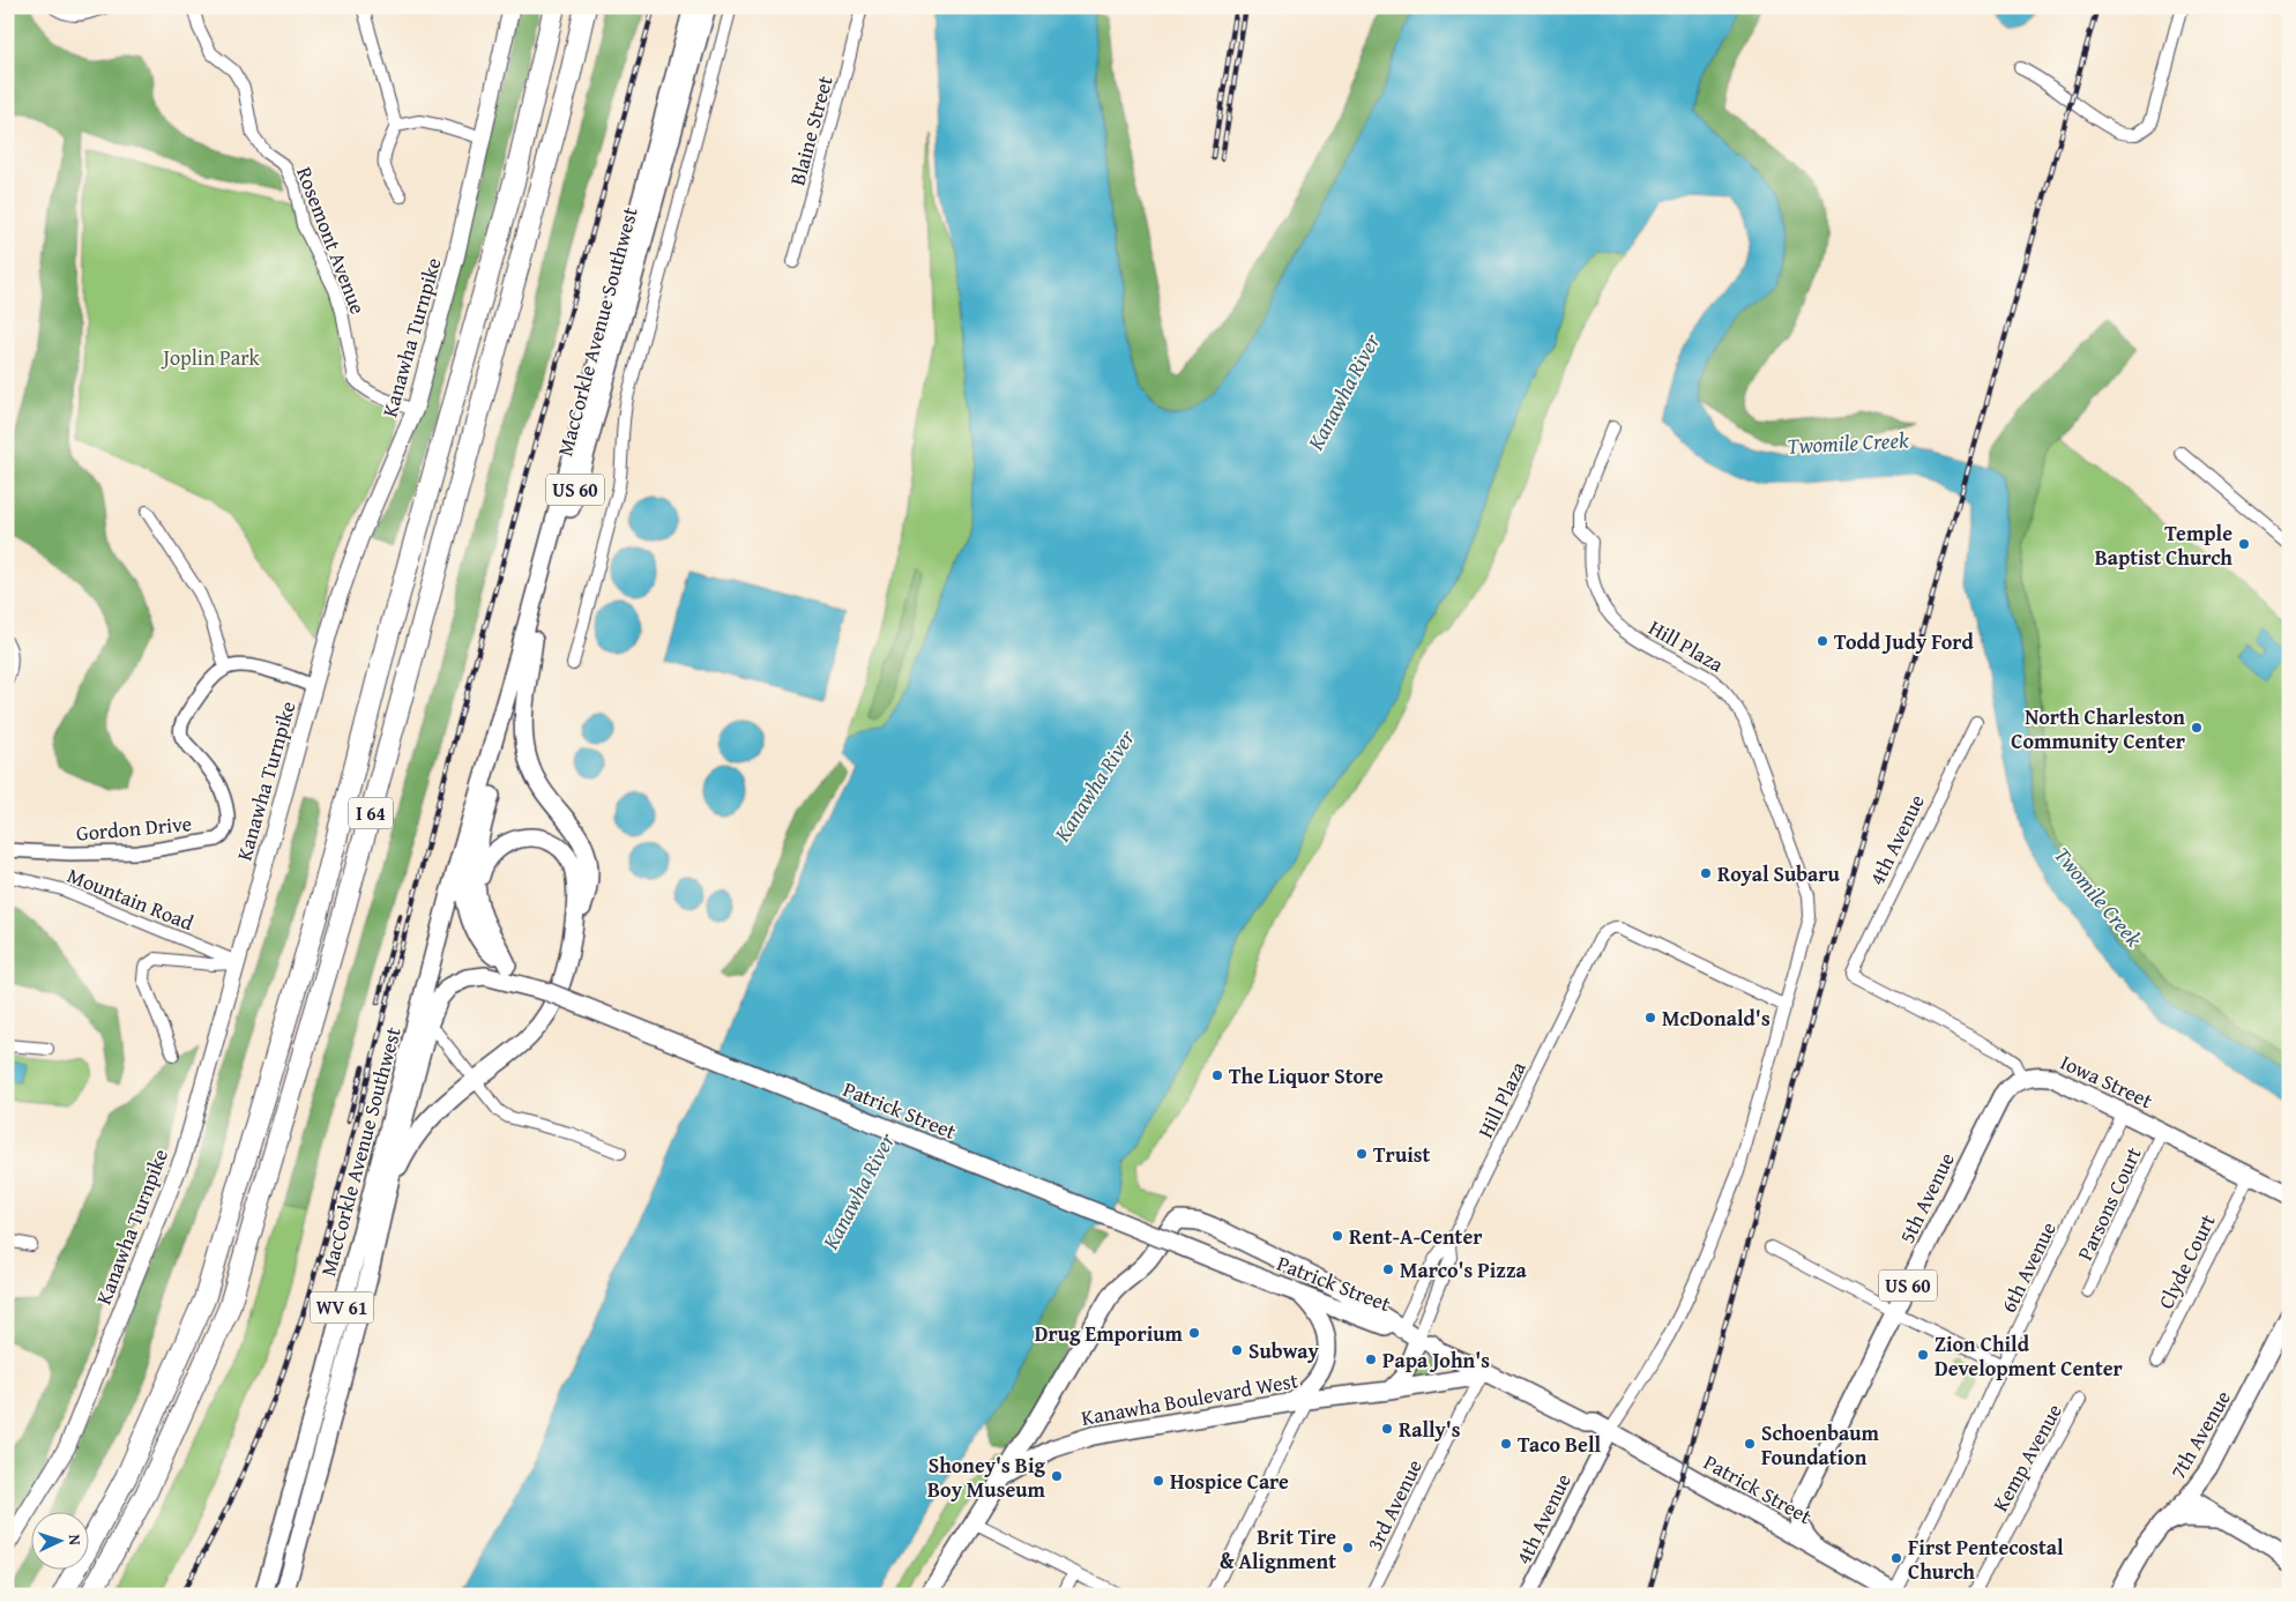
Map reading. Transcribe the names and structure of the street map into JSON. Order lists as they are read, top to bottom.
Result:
{
  "streets": {
    "highway": ["I 64"],
    "main road": [
      "MacCorkle Avenue Southwest",
      "Kanawha Turnpike",
      "US 60",
      "Iowa Street",
      "Patrick Street",
      "5th Avenue",
      "WV 61",
      "Kanawha Boulevard West",
      "7th Avenue"
    ],
    "street": [
      "Blaine Street",
      "Rosemont Avenue",
      "Hill Plaza",
      "Gordon Drive",
      "4th Avenue",
      "Mountain Road",
      "Parsons Court",
      "Clyde Court",
      "6th Avenue",
      "Kemp Avenue",
      "3rd Avenue"
    ]
  },
  "crossings": [
    ["Rosemont Avenue", "Kanawha Turnpike"],
    ["MacCorkle Avenue Southwest", "Patrick Street"],
    ["Kanawha Turnpike", "Mountain Road"],
    ["Hill Plaza", "4th Avenue"],
    ["Hill Plaza", "Patrick Street"],
    ["Hill Plaza", "Kanawha Boulevard West"],
    ["4th Avenue", "Iowa Street"],
    ["4th Avenue", "Patrick Street"],
    ["4th Avenue", "5th Avenue"],
    ["Iowa Street", "5th Avenue"],
    ["Iowa Street", "Parsons Court"],
    ["Iowa Street", "Clyde Court"],
    ["Iowa Street", "6th Avenue"],
    ["Patrick Street", "6th Avenue"],
    ["Patrick Street", "Kanawha Boulevard West"],
    ["Patrick Street", "3rd Avenue"],
    ["Kanawha Boulevard West", "3rd Avenue"]
  ],
  "water": ["Kanawha River", "Twomile Creek"],
  "parks": ["Joplin Park"],
  "places": [
    "Temple Baptist Church",
    "Todd Judy Ford",
    "North Charleston Community Center",
    "Royal Subaru",
    "McDonald's",
    "The Liquor Store",
    "Truist",
    "Rent-A-Center",
    "Marco's Pizza",
    "Drug Emporium",
    "Subway",
    "Zion Child Development Center",
    "Papa John's",
    "Rally's",
    "Taco Bell",
    "Schoenbaum Foundation",
    "Shoney's Big Boy Museum",
    "Hospice Care",
    "Brit Tire & Alignment",
    "First Pentecostal Church"
  ],
  "north": "right"
}
